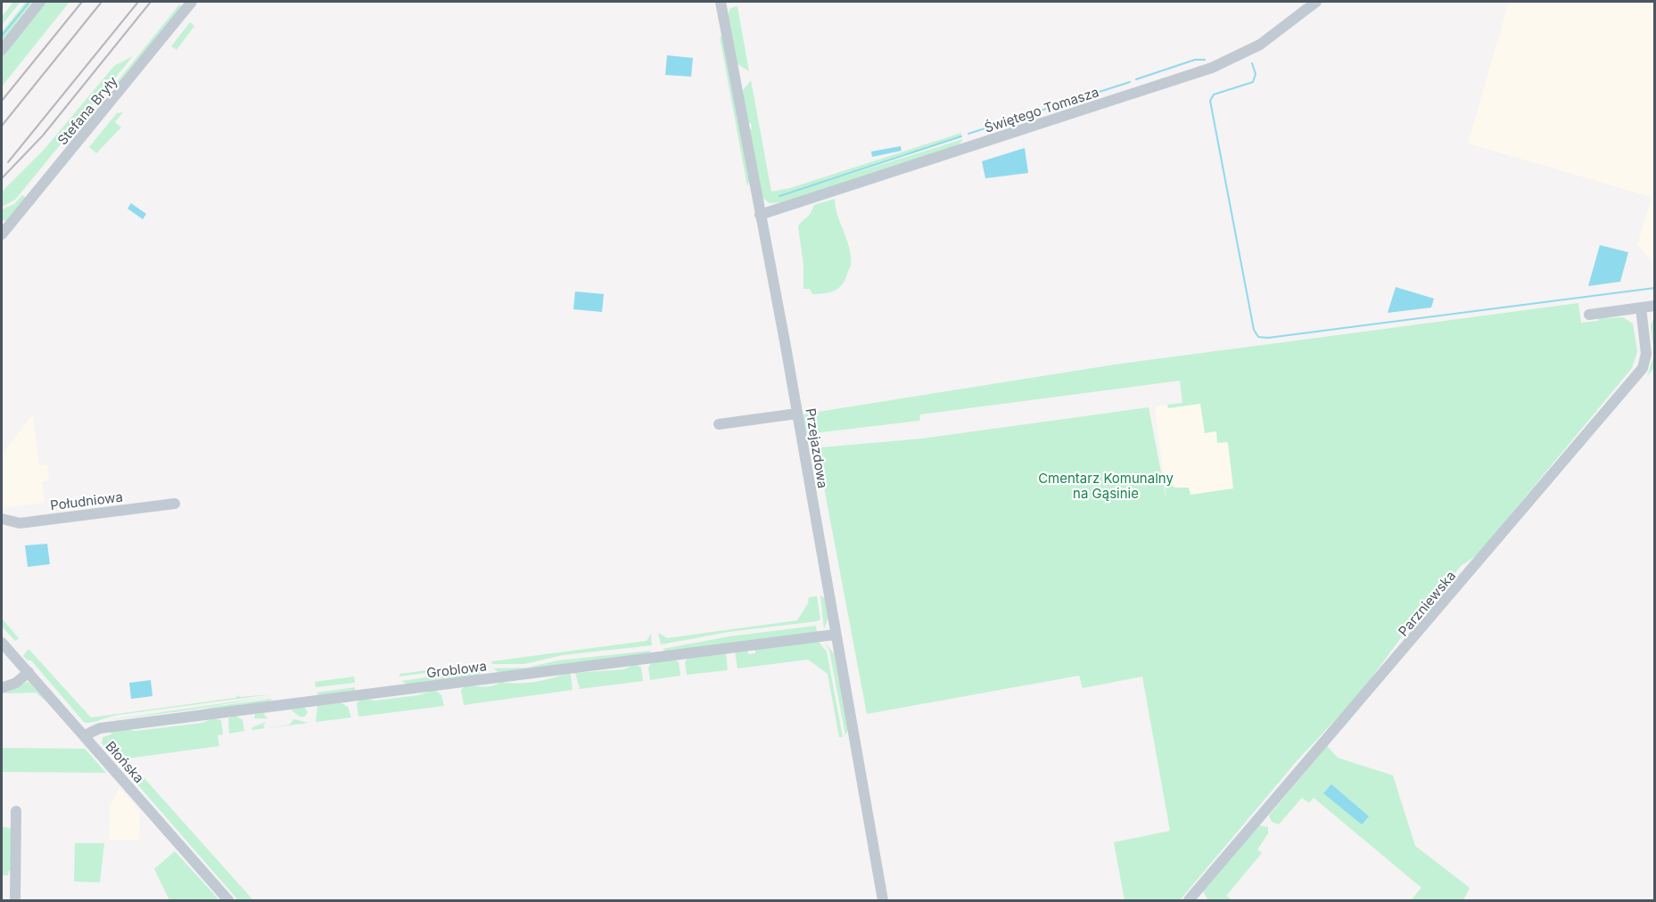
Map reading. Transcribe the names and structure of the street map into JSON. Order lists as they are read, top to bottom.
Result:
{
  "streets": {
    "street": [
      "Świętego Tomasza",
      "Stefana Bryły",
      "Przejazdowa",
      "Południowa",
      "Parzniewska",
      "Groblowa",
      "Błońska"
    ]
  },
  "crossings": [
    ["Świętego Tomasza", "Przejazdowa"],
    ["Przejazdowa", "Groblowa"],
    ["Groblowa", "Błońska"]
  ],
  "parks": ["Cmentarz Komunalny na Gąsinie"]
}
